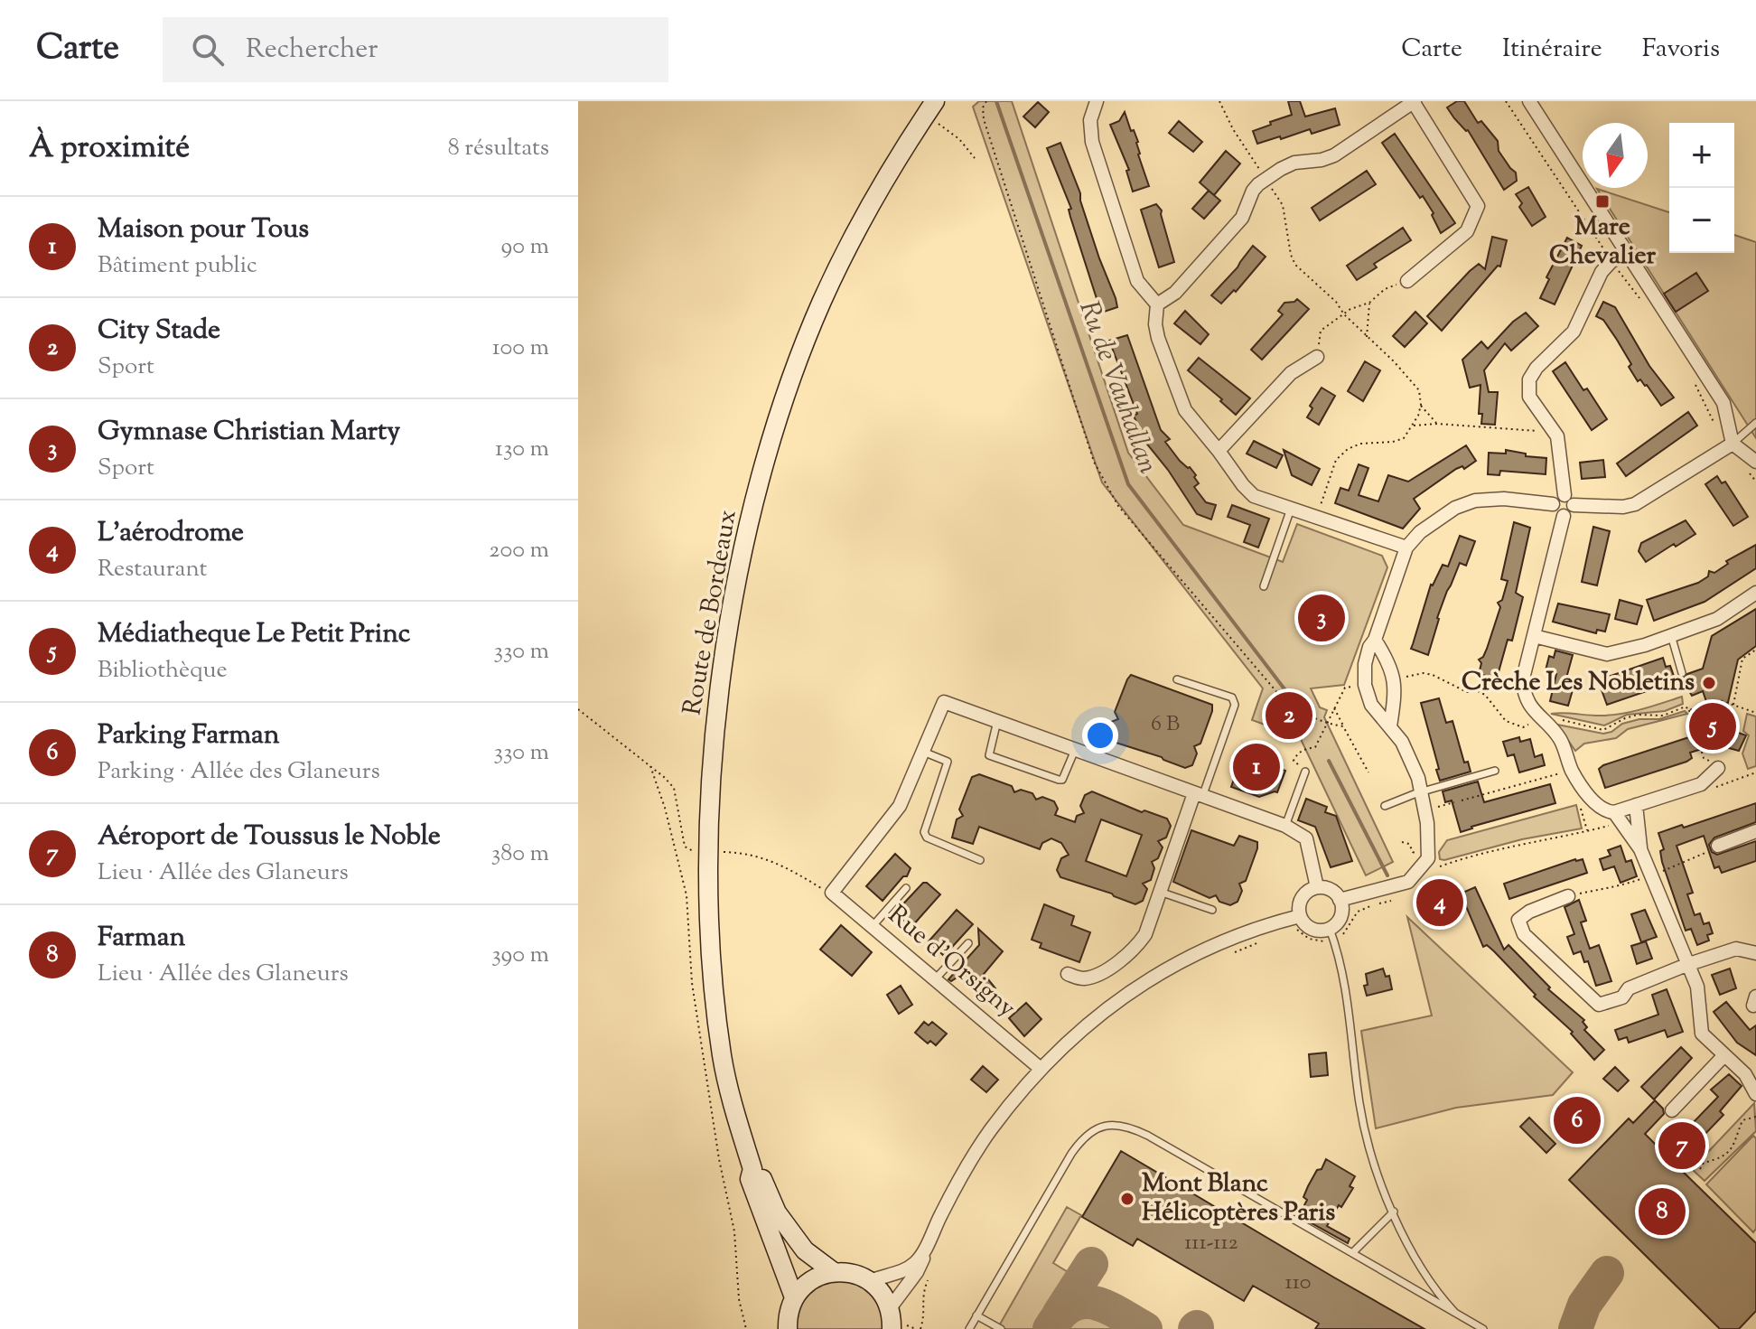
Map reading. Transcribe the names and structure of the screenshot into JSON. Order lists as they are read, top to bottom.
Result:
{
  "streets": {
    "main road": ["Route de Bordeaux"],
    "street": ["Rue d'Orsigny"]
  },
  "water": ["Ru de Vauhallan"],
  "places": {
    "transit": ["Mare Chevalier"],
    "other": ["Crèche Les Nobletins", "Mont Blanc Hélicoptères Paris"]
  },
  "house_numbers": ["6 B", "111-112", "110"],
  "north": "bottom",
  "page": {
    "header": "Carte",
    "search": "Rechercher",
    "nav": ["Carte", "Itinéraire", "Favoris"],
    "heading": ["À proximité", "8 résultats"],
    "map_buttons": ["+", "−"],
    "list": [
      {
        "mark": "1",
        "name": "Maison pour Tous",
        "note": "Bâtiment public",
        "value": "90 m"
      },
      {
        "mark": "2",
        "name": "City Stade",
        "note": "Sport",
        "value": "100 m"
      },
      {
        "mark": "3",
        "name": "Gymnase Christian Marty",
        "note": "Sport",
        "value": "130 m"
      },
      {
        "mark": "4",
        "name": "L'aérodrome",
        "note": "Restaurant",
        "value": "200 m"
      },
      {
        "mark": "5",
        "name": "Médiatheque Le Petit Princ",
        "note": "Bibliothèque",
        "value": "330 m"
      },
      {
        "mark": "6",
        "name": "Parking Farman",
        "note": "Parking · Allée des Glaneurs",
        "value": "330 m"
      },
      {
        "mark": "7",
        "name": "Aéroport de Toussus le Noble",
        "note": "Lieu · Allée des Glaneurs",
        "value": "380 m"
      },
      {
        "mark": "8",
        "name": "Farman",
        "note": "Lieu · Allée des Glaneurs",
        "value": "390 m"
      }
    ],
    "pins": [
      "3",
      "2",
      "5",
      "1",
      "4",
      "6",
      "7",
      "8"
    ]
  }
}
